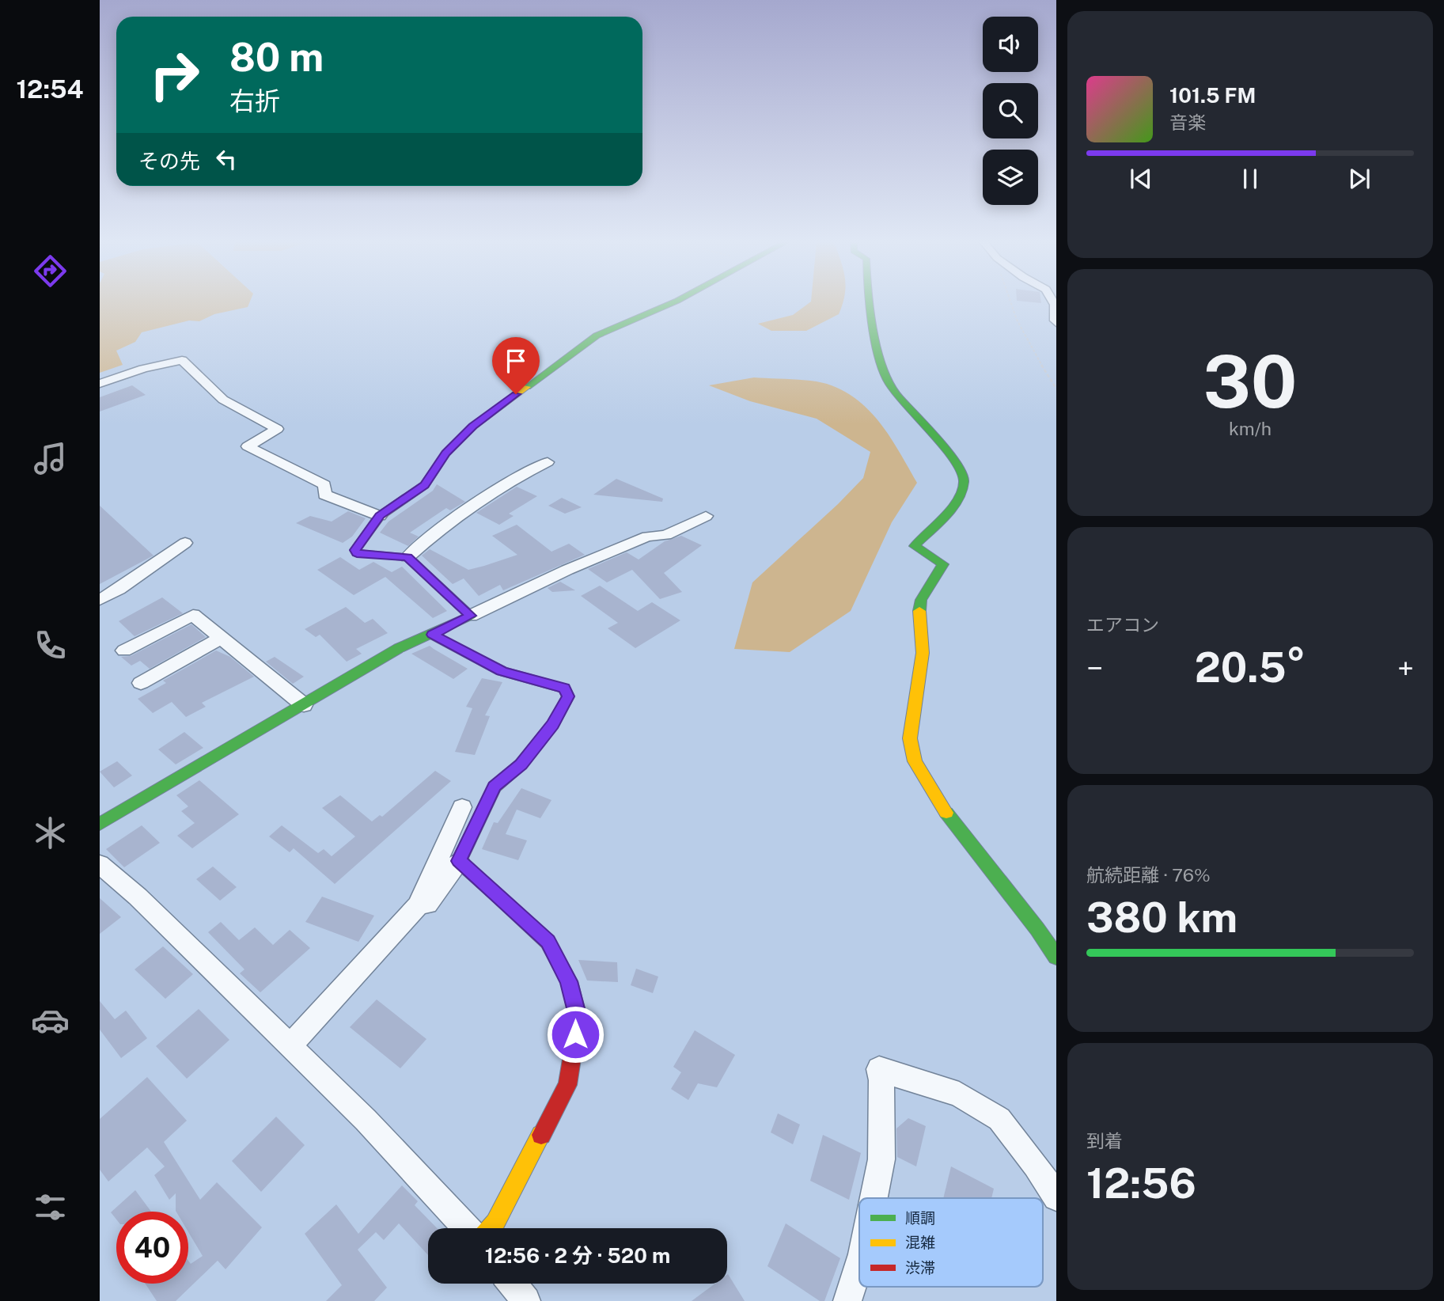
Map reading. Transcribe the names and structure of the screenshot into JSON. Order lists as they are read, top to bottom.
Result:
{
  "legend": ["順調", "混雑", "渋滞"],
  "page": {
    "tabs": "12:54",
    "turn": ["80 m", "右折"],
    "song": ["101.5 FM", "音楽"],
    "then": "その先",
    "tile": [
      ["30", "km/h"],
      "エアコン",
      ["航続距離 · 76%", "380 km"],
      ["到着", "12:56"]
    ],
    "heat": ["−", "20.5°", "+"],
    "limit": "40",
    "trip": "12:56 · 2 分 · 520 m"
  }
}
